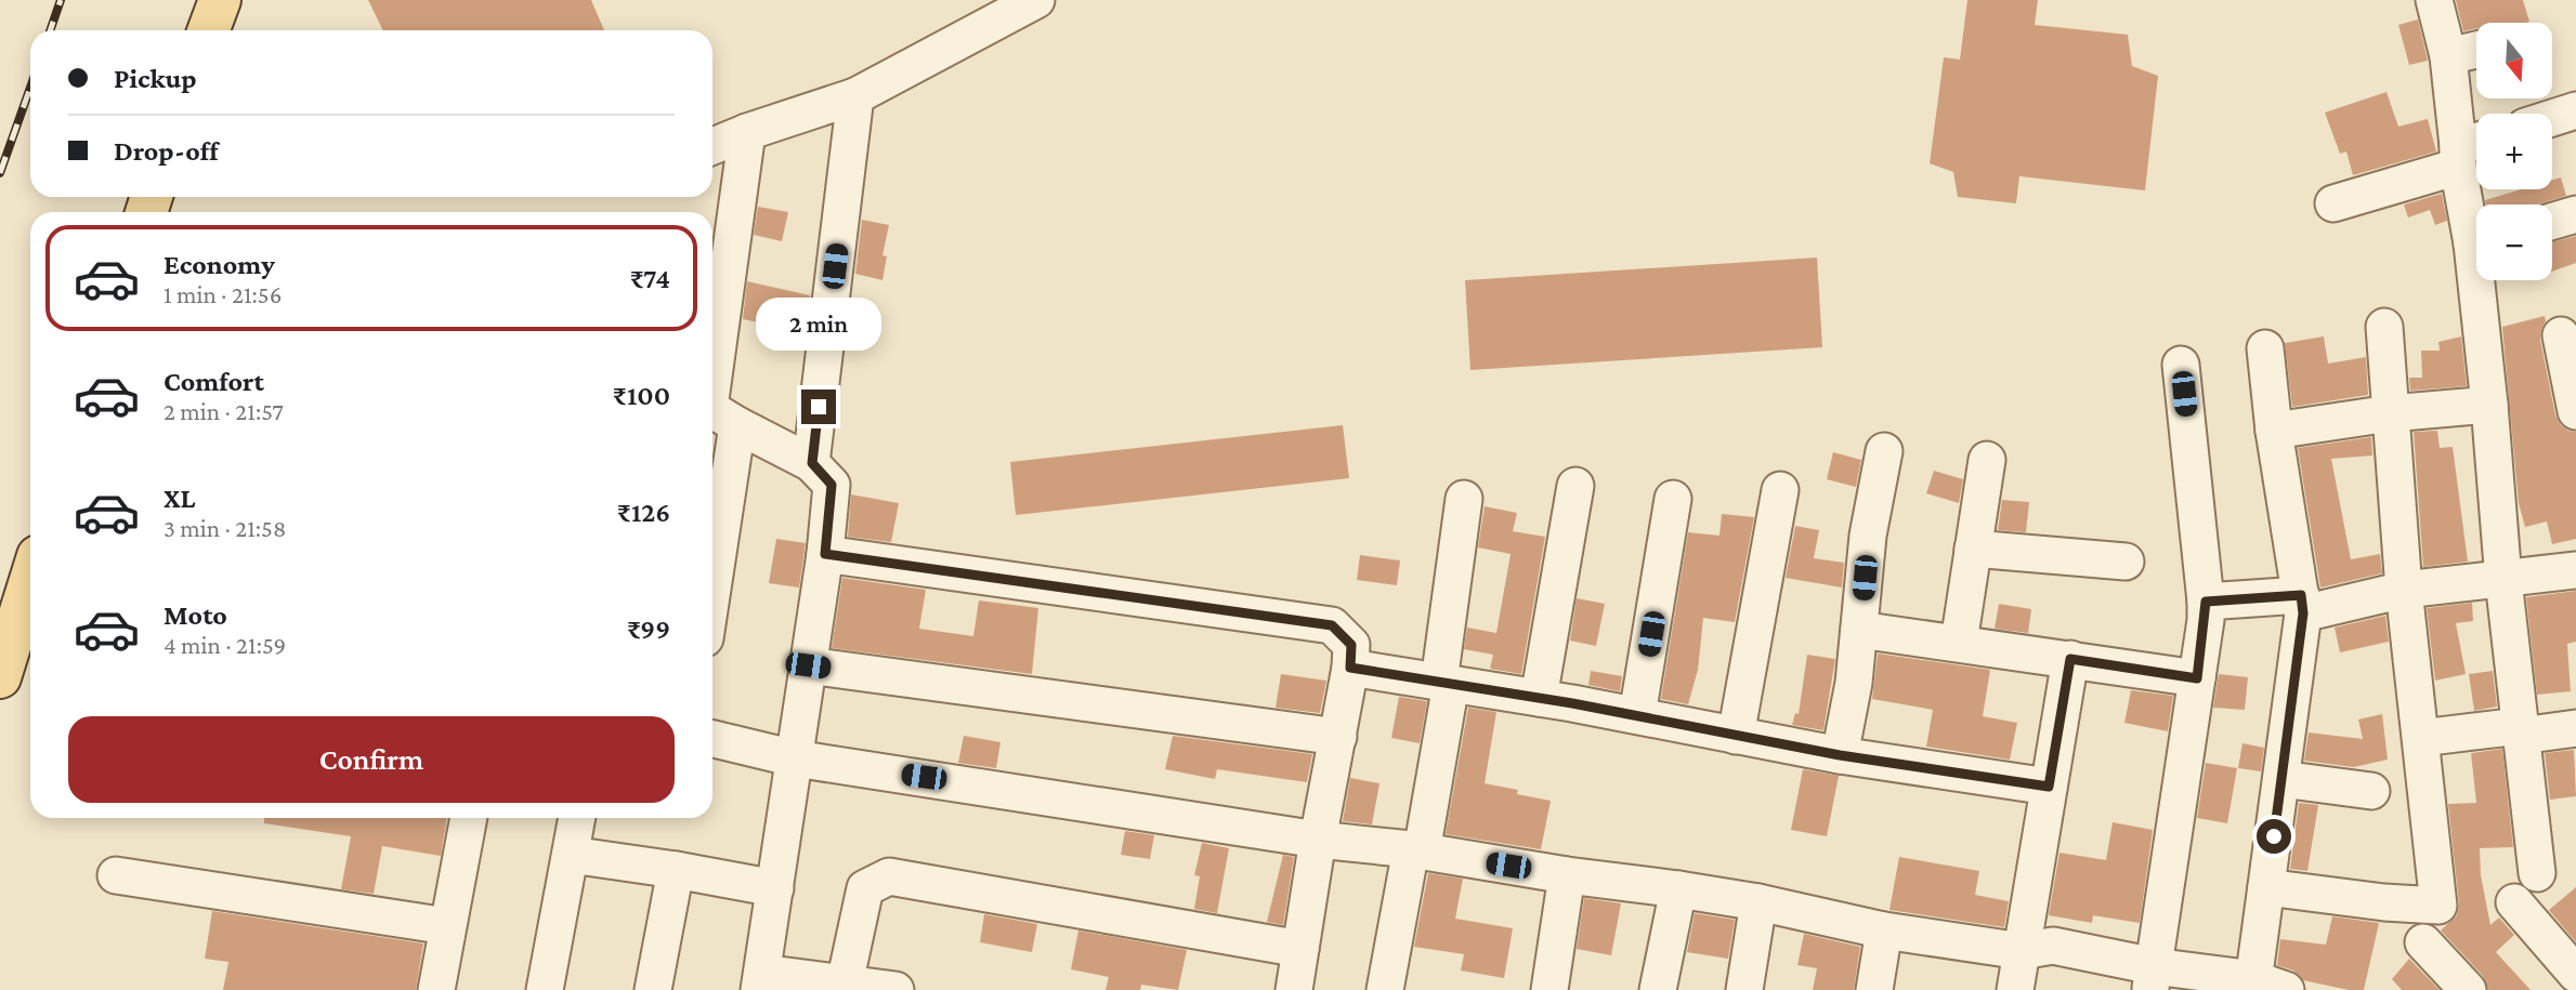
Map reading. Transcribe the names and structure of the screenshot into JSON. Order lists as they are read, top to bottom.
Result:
{
  "north": "bottom",
  "page": {
    "map_buttons": ["+", "−"],
    "banner": ["Pickup", "Drop-off"],
    "list": [
      {
        "name": "Economy",
        "note": "1 min · 21:56",
        "value": "₹74"
      },
      {
        "name": "Comfort",
        "note": "2 min · 21:57",
        "value": "₹100"
      },
      {
        "name": "XL",
        "note": "3 min · 21:58",
        "value": "₹126"
      },
      {
        "name": "Moto",
        "note": "4 min · 21:59",
        "value": "₹99"
      }
    ],
    "bubble": "2 min",
    "buttons": "Confirm"
  }
}
